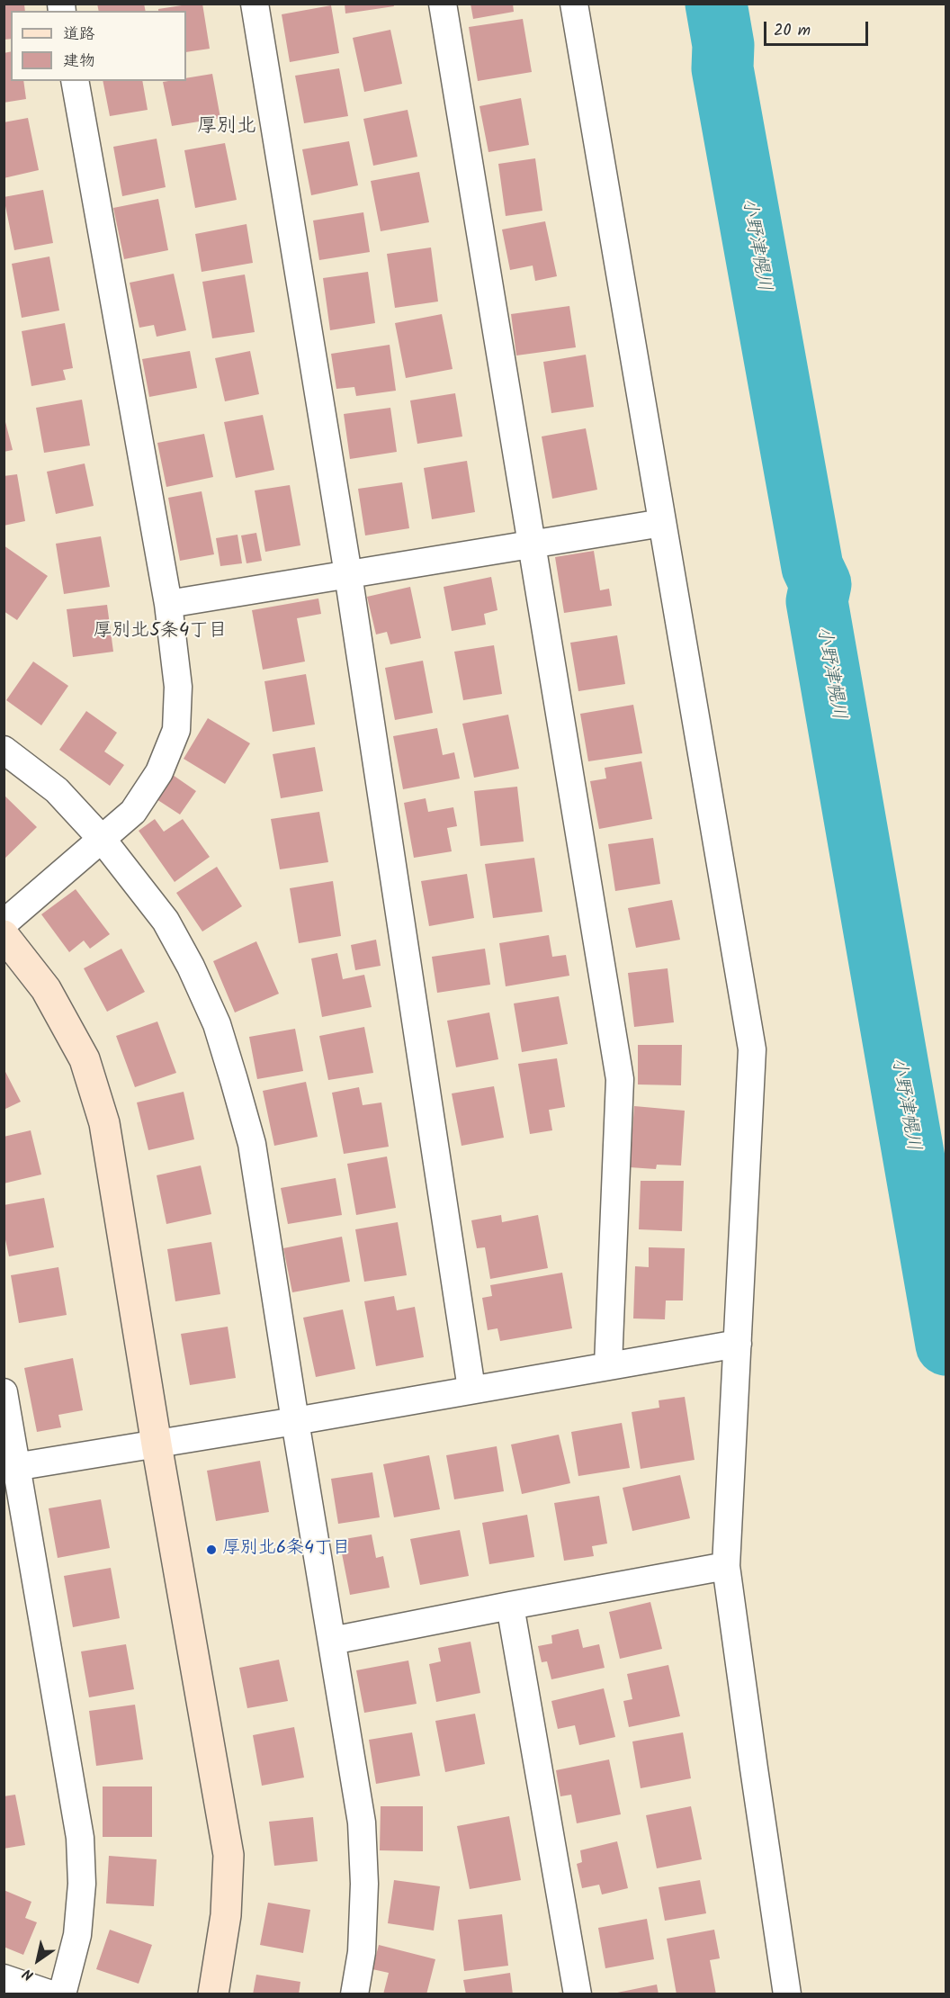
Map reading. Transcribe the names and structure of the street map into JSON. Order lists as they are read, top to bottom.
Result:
{
  "districts": ["厚別北", "厚別北5条4丁目"],
  "water": ["小野津幌川"],
  "places": ["厚別北6条4丁目"],
  "legend": ["道路", "建物"],
  "scale_bar": "20 m",
  "north": "bottom left"
}
